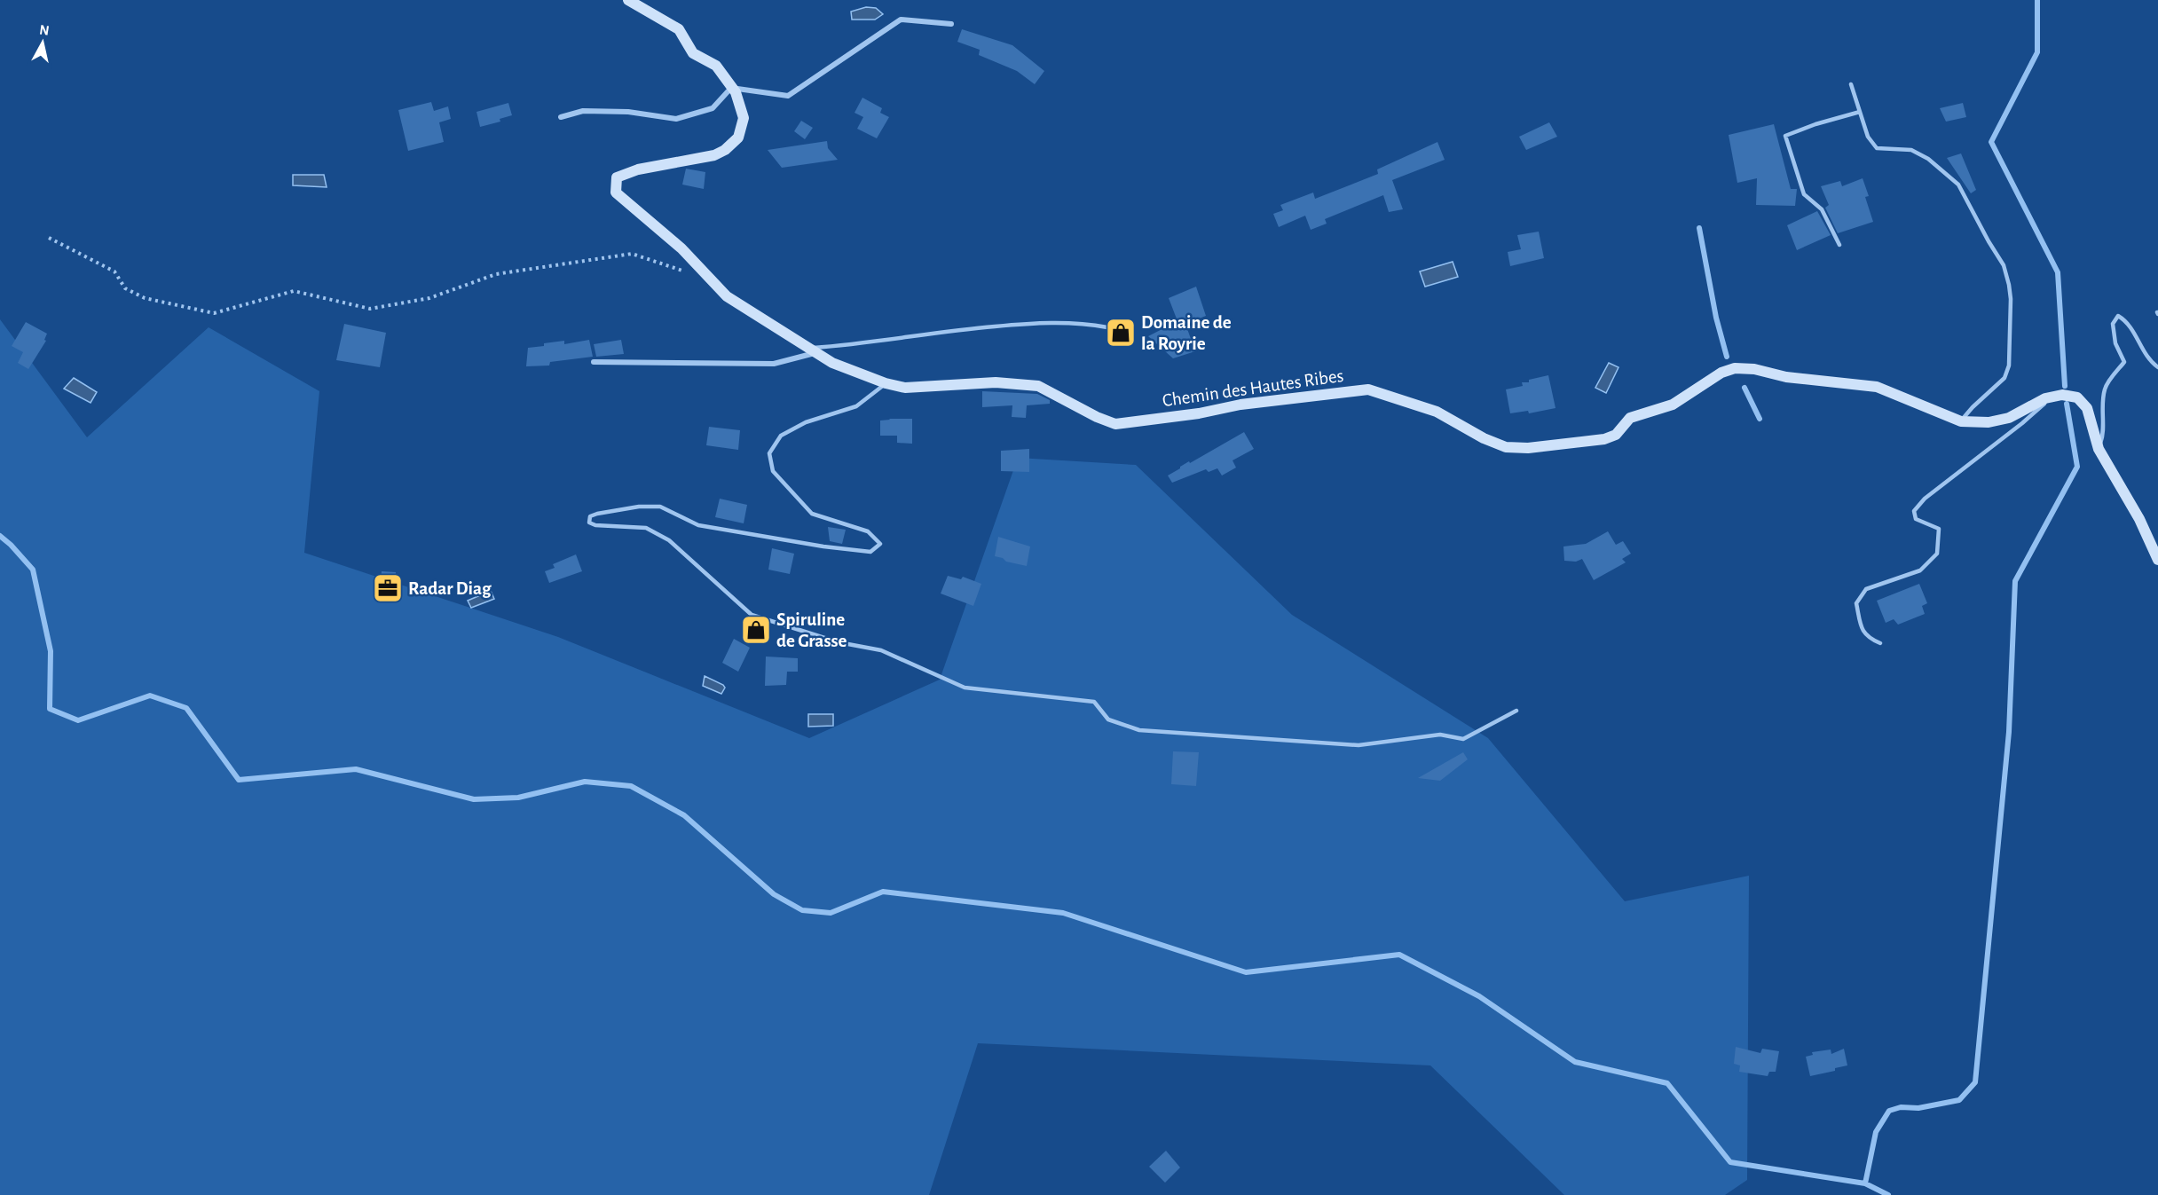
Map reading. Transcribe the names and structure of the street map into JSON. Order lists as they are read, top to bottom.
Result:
{
  "streets": {
    "street": ["Chemin des Hautes Ribes"]
  },
  "places": {
    "shop": ["Domaine de la Royrie", "Spiruline de Grasse"],
    "office": ["Radar Diag"]
  },
  "north": "top"
}
